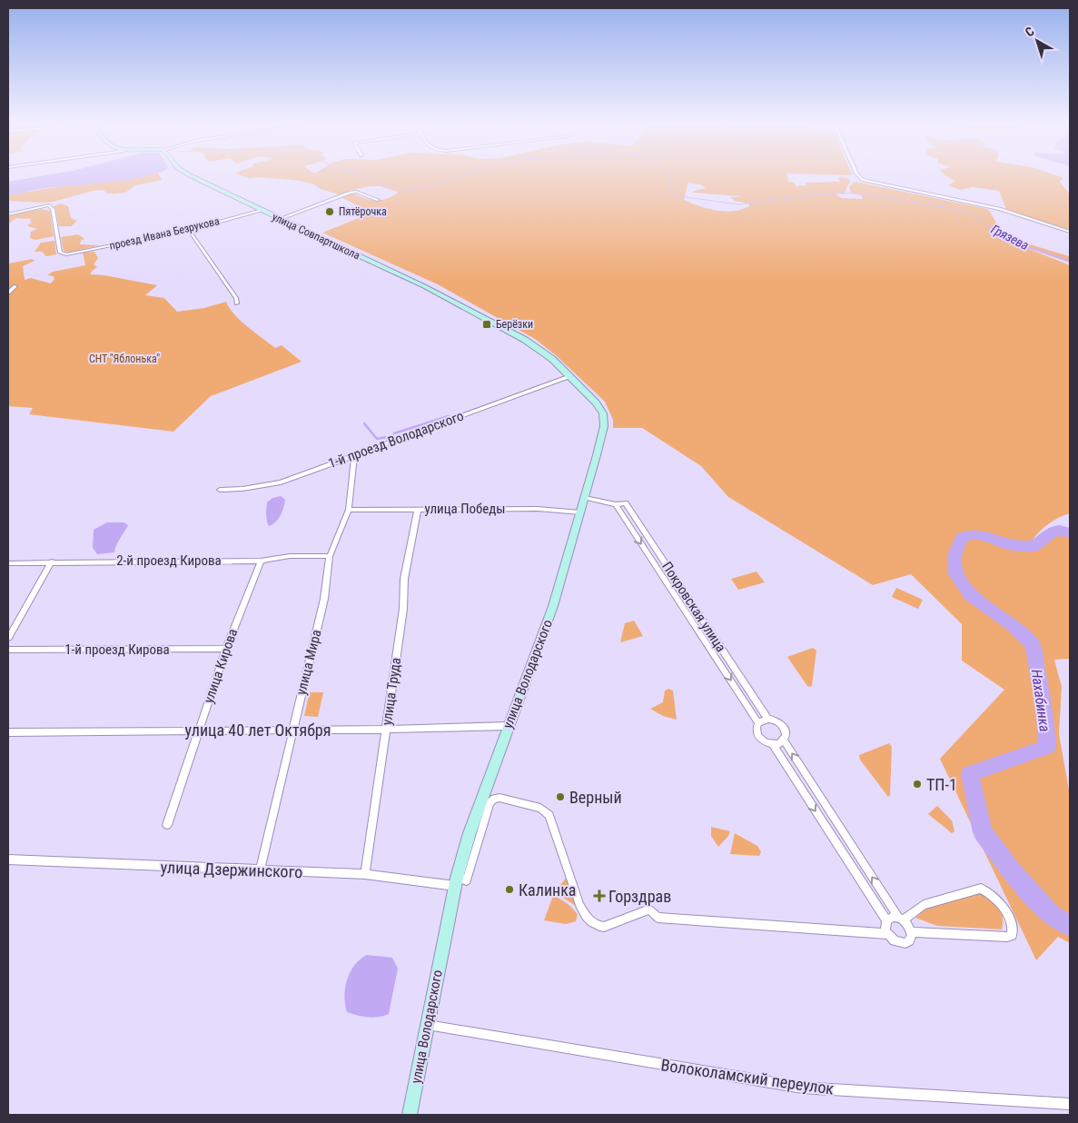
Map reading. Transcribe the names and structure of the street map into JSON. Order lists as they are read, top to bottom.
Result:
{
  "streets": {
    "street": [
      "проезд Ивана Безрукова",
      "улица Совпартшкола",
      "1-й проезд Володарского",
      "улица Победы",
      "2-й проезд Кирова",
      "Покровская улица",
      "1-й проезд Кирова",
      "улица Мира",
      "улица Кирова",
      "улица Володарского",
      "улица Труда",
      "улица 40 лет Октября",
      "улица Дзержинского",
      "Волоколамский переулок"
    ]
  },
  "crossings": [
    ["проезд Ивана Безрукова", "улица Совпартшкола"],
    ["улица Совпартшкола", "улица Володарского"],
    ["1-й проезд Володарского", "улица Мира"],
    ["1-й проезд Володарского", "улица Володарского"],
    ["улица Победы", "улица Мира"],
    ["улица Победы", "улица Володарского"],
    ["улица Победы", "улица Труда"],
    ["2-й проезд Кирова", "улица Мира"],
    ["2-й проезд Кирова", "улица Кирова"],
    ["Покровская улица", "улица Володарского"],
    ["1-й проезд Кирова", "улица Кирова"],
    ["улица Мира", "улица 40 лет Октября"],
    ["улица Мира", "улица Дзержинского"],
    ["улица Кирова", "улица 40 лет Октября"],
    ["улица Володарского", "улица 40 лет Октября"],
    ["улица Володарского", "улица Дзержинского"],
    ["улица Володарского", "Волоколамский переулок"],
    ["улица Труда", "улица 40 лет Октября"],
    ["улица Труда", "улица Дзержинского"]
  ],
  "water": ["Грязева", "Нахабинка"],
  "parks": ["СНТ \"Яблонька\""],
  "places": {
    "other": [
      "Пятёрочка",
      "ТП-1",
      "Верный",
      "Калинка"
    ],
    "transit": ["Берёзки"],
    "health": ["Горздрав"]
  },
  "north": "top left"
}
